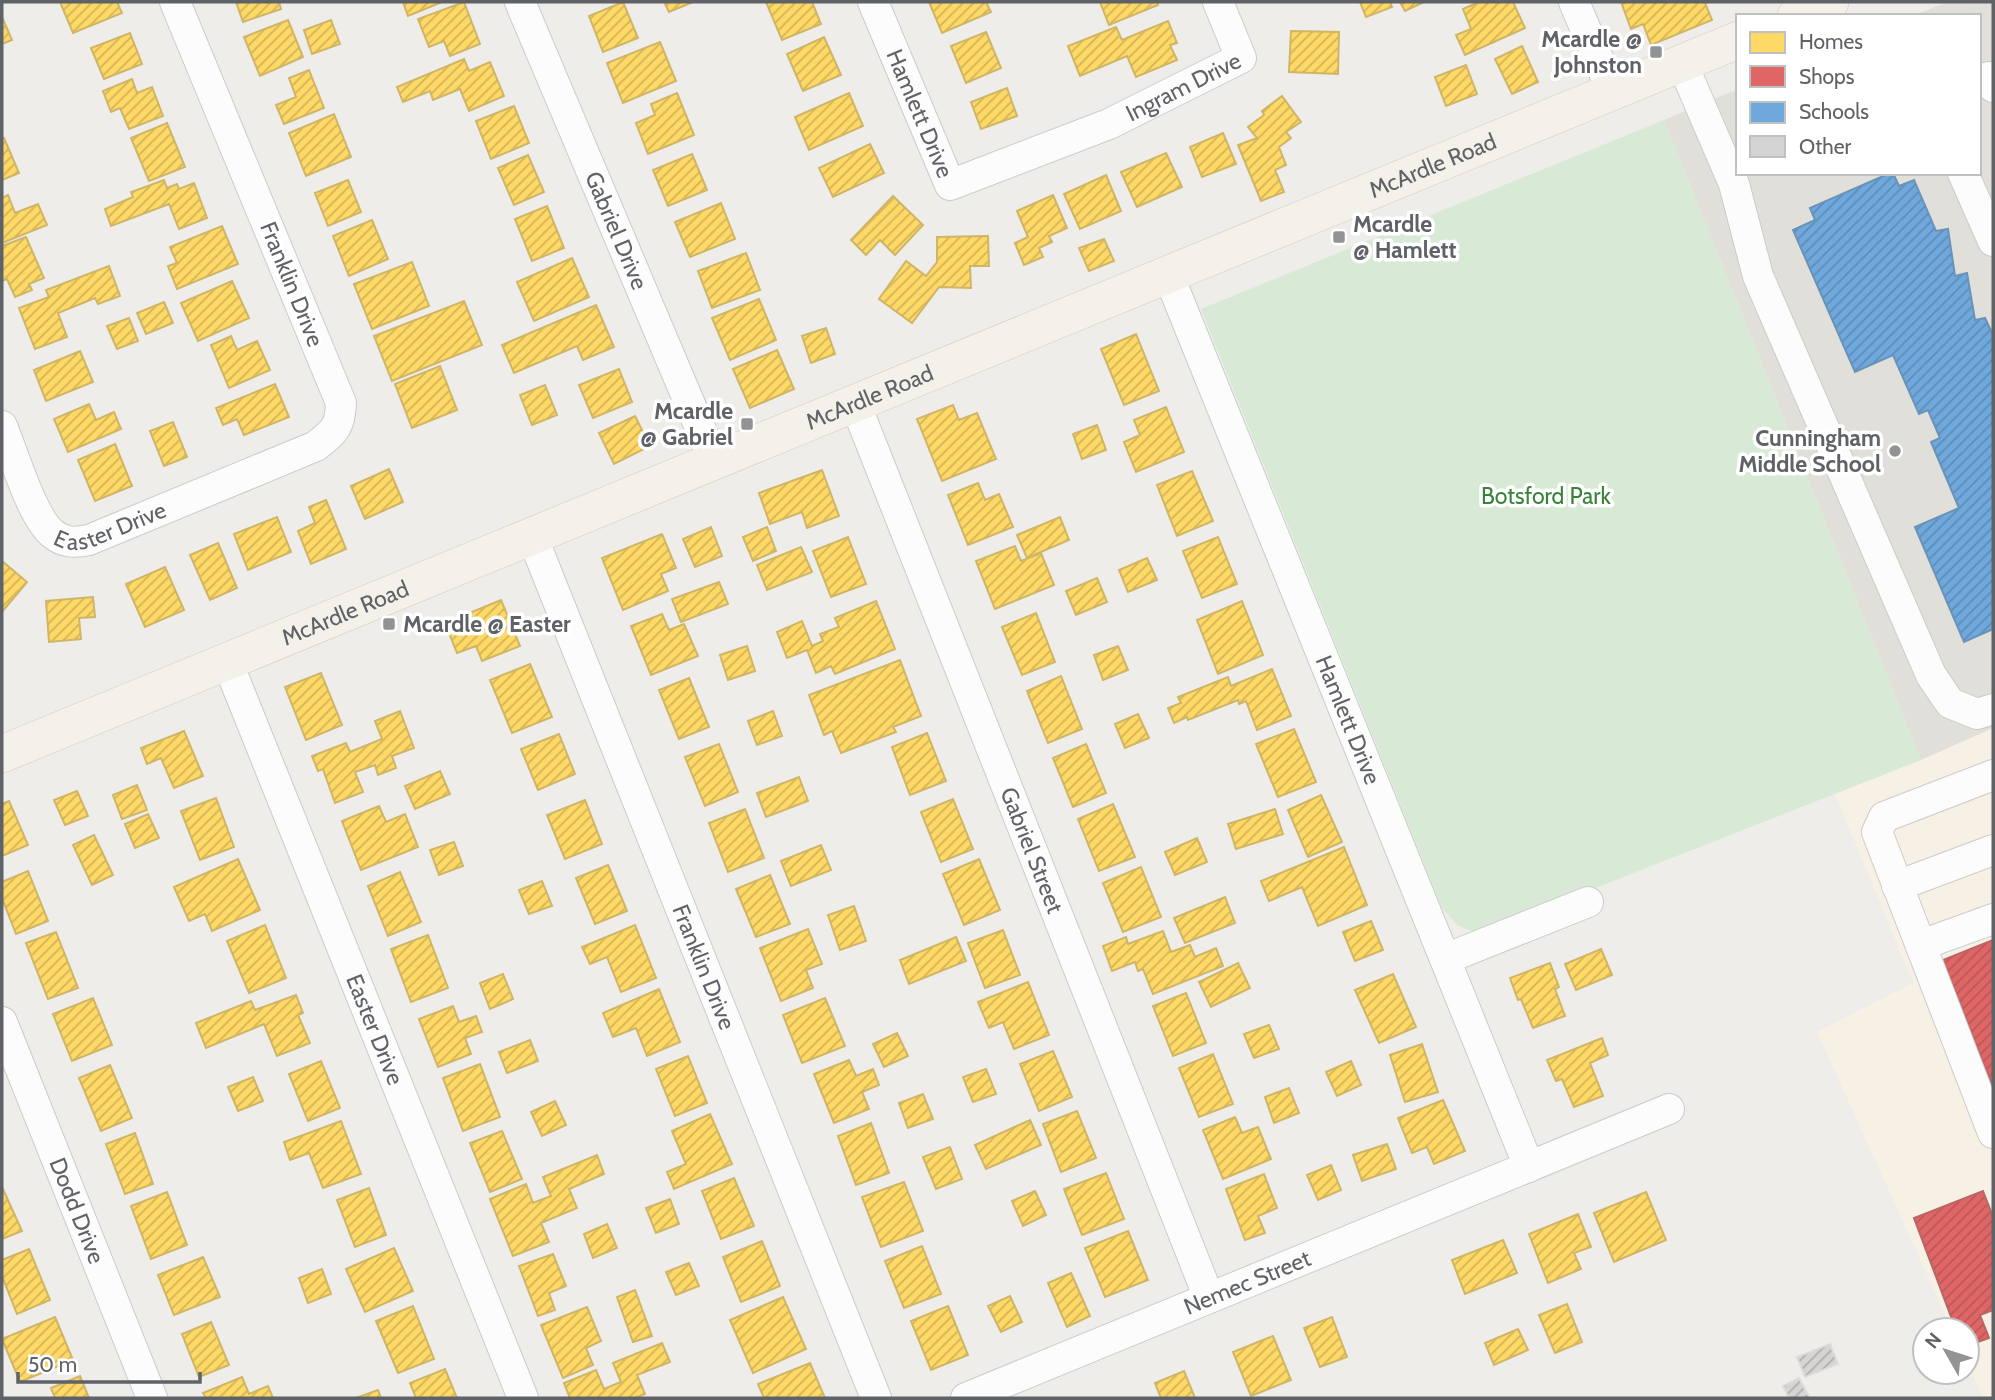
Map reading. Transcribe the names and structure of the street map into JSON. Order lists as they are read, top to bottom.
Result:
{
  "streets": {
    "main road": ["McArdle Road"],
    "street": [
      "Ingram Drive",
      "Hamlett Drive",
      "Gabriel Drive",
      "Franklin Drive",
      "Easter Drive",
      "Gabriel Street",
      "Dodd Drive",
      "Nemec Street"
    ]
  },
  "crossings": [
    ["Ingram Drive", "Hamlett Drive"],
    ["Hamlett Drive", "McArdle Road"],
    ["Hamlett Drive", "Nemec Street"],
    ["McArdle Road", "Gabriel Drive"],
    ["McArdle Road", "Franklin Drive"],
    ["McArdle Road", "Easter Drive"],
    ["McArdle Road", "Gabriel Street"],
    ["Franklin Drive", "Easter Drive"],
    ["Gabriel Street", "Nemec Street"]
  ],
  "parks": ["Botsford Park"],
  "places": {
    "transit": [
      "Mcardle @ Johnston",
      "Mcardle @ Hamlett",
      "Mcardle @ Gabriel",
      "Mcardle @ Easter"
    ],
    "other": ["Cunningham Middle School"]
  },
  "legend": [
    "Homes",
    "Shops",
    "Schools",
    "Other"
  ],
  "scale_bar": "50 m",
  "north": "top left"
}
